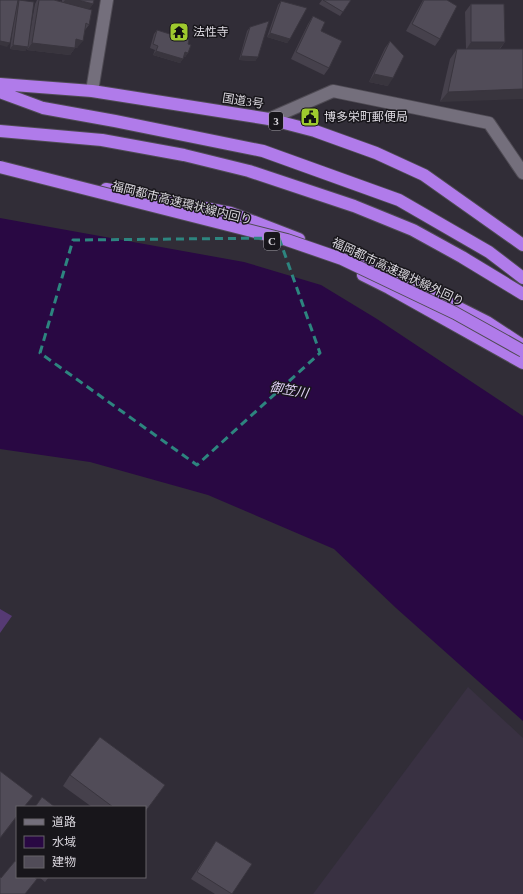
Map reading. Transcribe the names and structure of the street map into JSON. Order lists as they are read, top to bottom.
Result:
{
  "streets": {
    "highway": [
      "国道3号",
      "3",
      "福岡都市高速環状線内回り",
      "C",
      "福岡都市高速環状線外回り"
    ]
  },
  "water": ["御笠川"],
  "places": {
    "temple": ["法性寺"],
    "public building": ["博多栄町郵便局"]
  },
  "legend": ["道路", "水域", "建物"]
}
